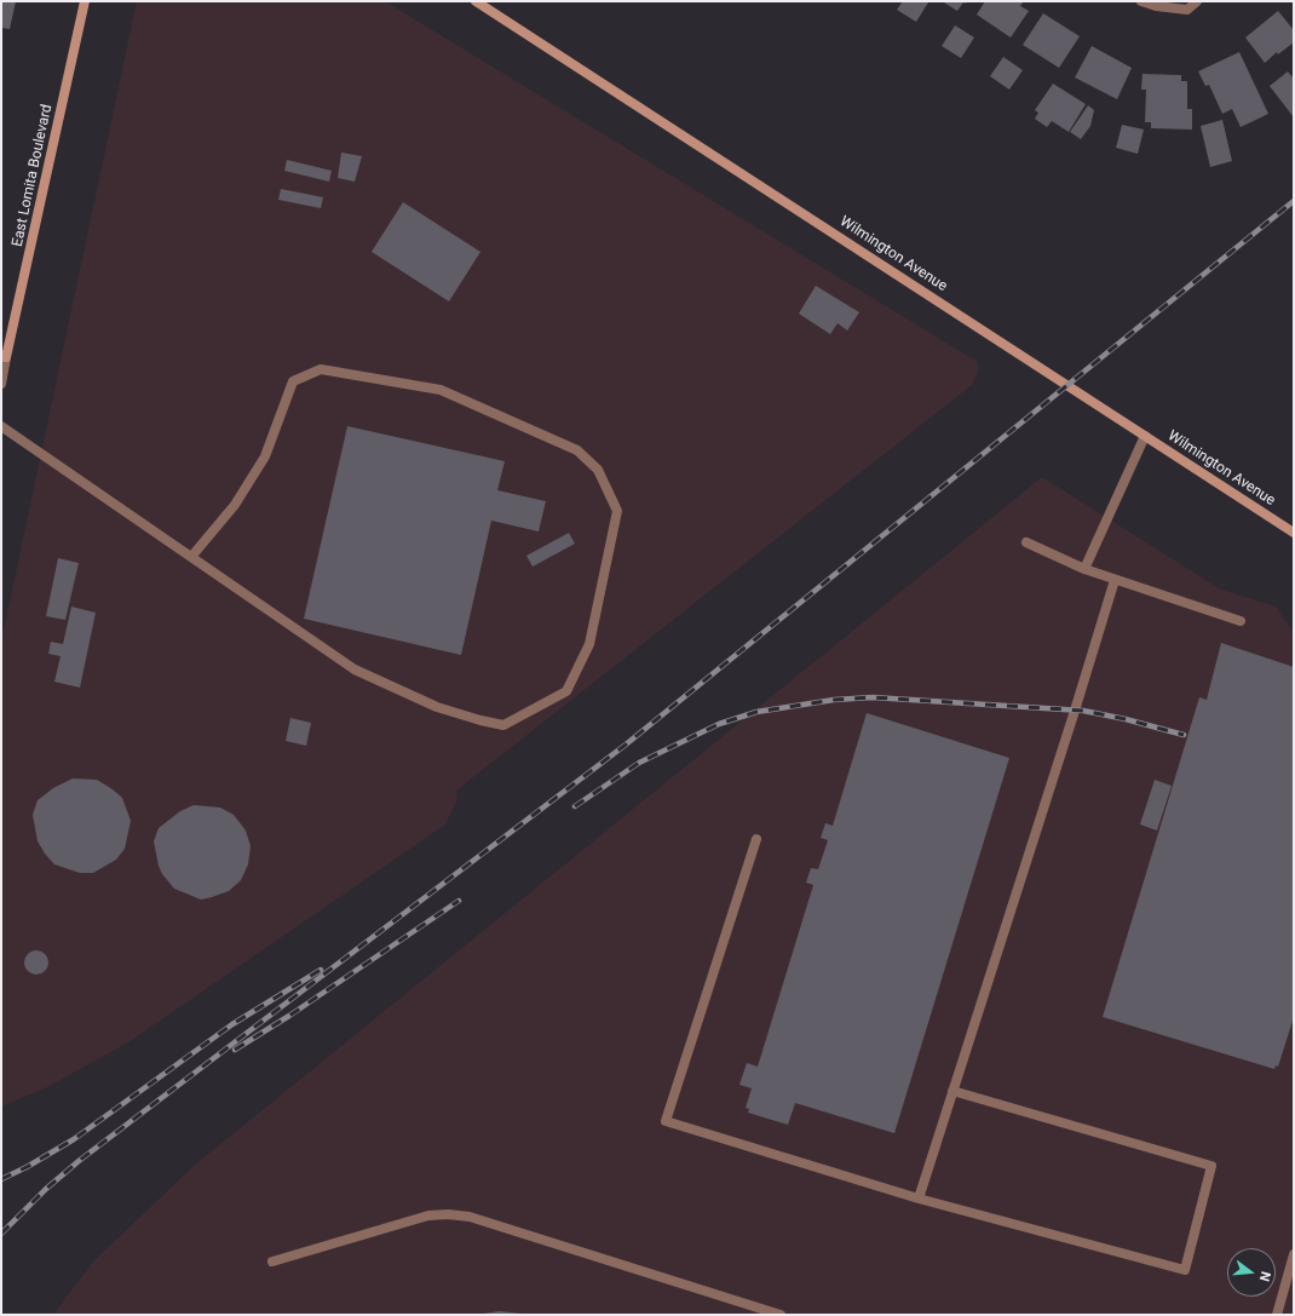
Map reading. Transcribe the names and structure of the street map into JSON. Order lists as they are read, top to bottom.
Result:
{
  "streets": {
    "main road": ["East Lomita Boulevard", "Wilmington Avenue"]
  },
  "north": "right"
}
